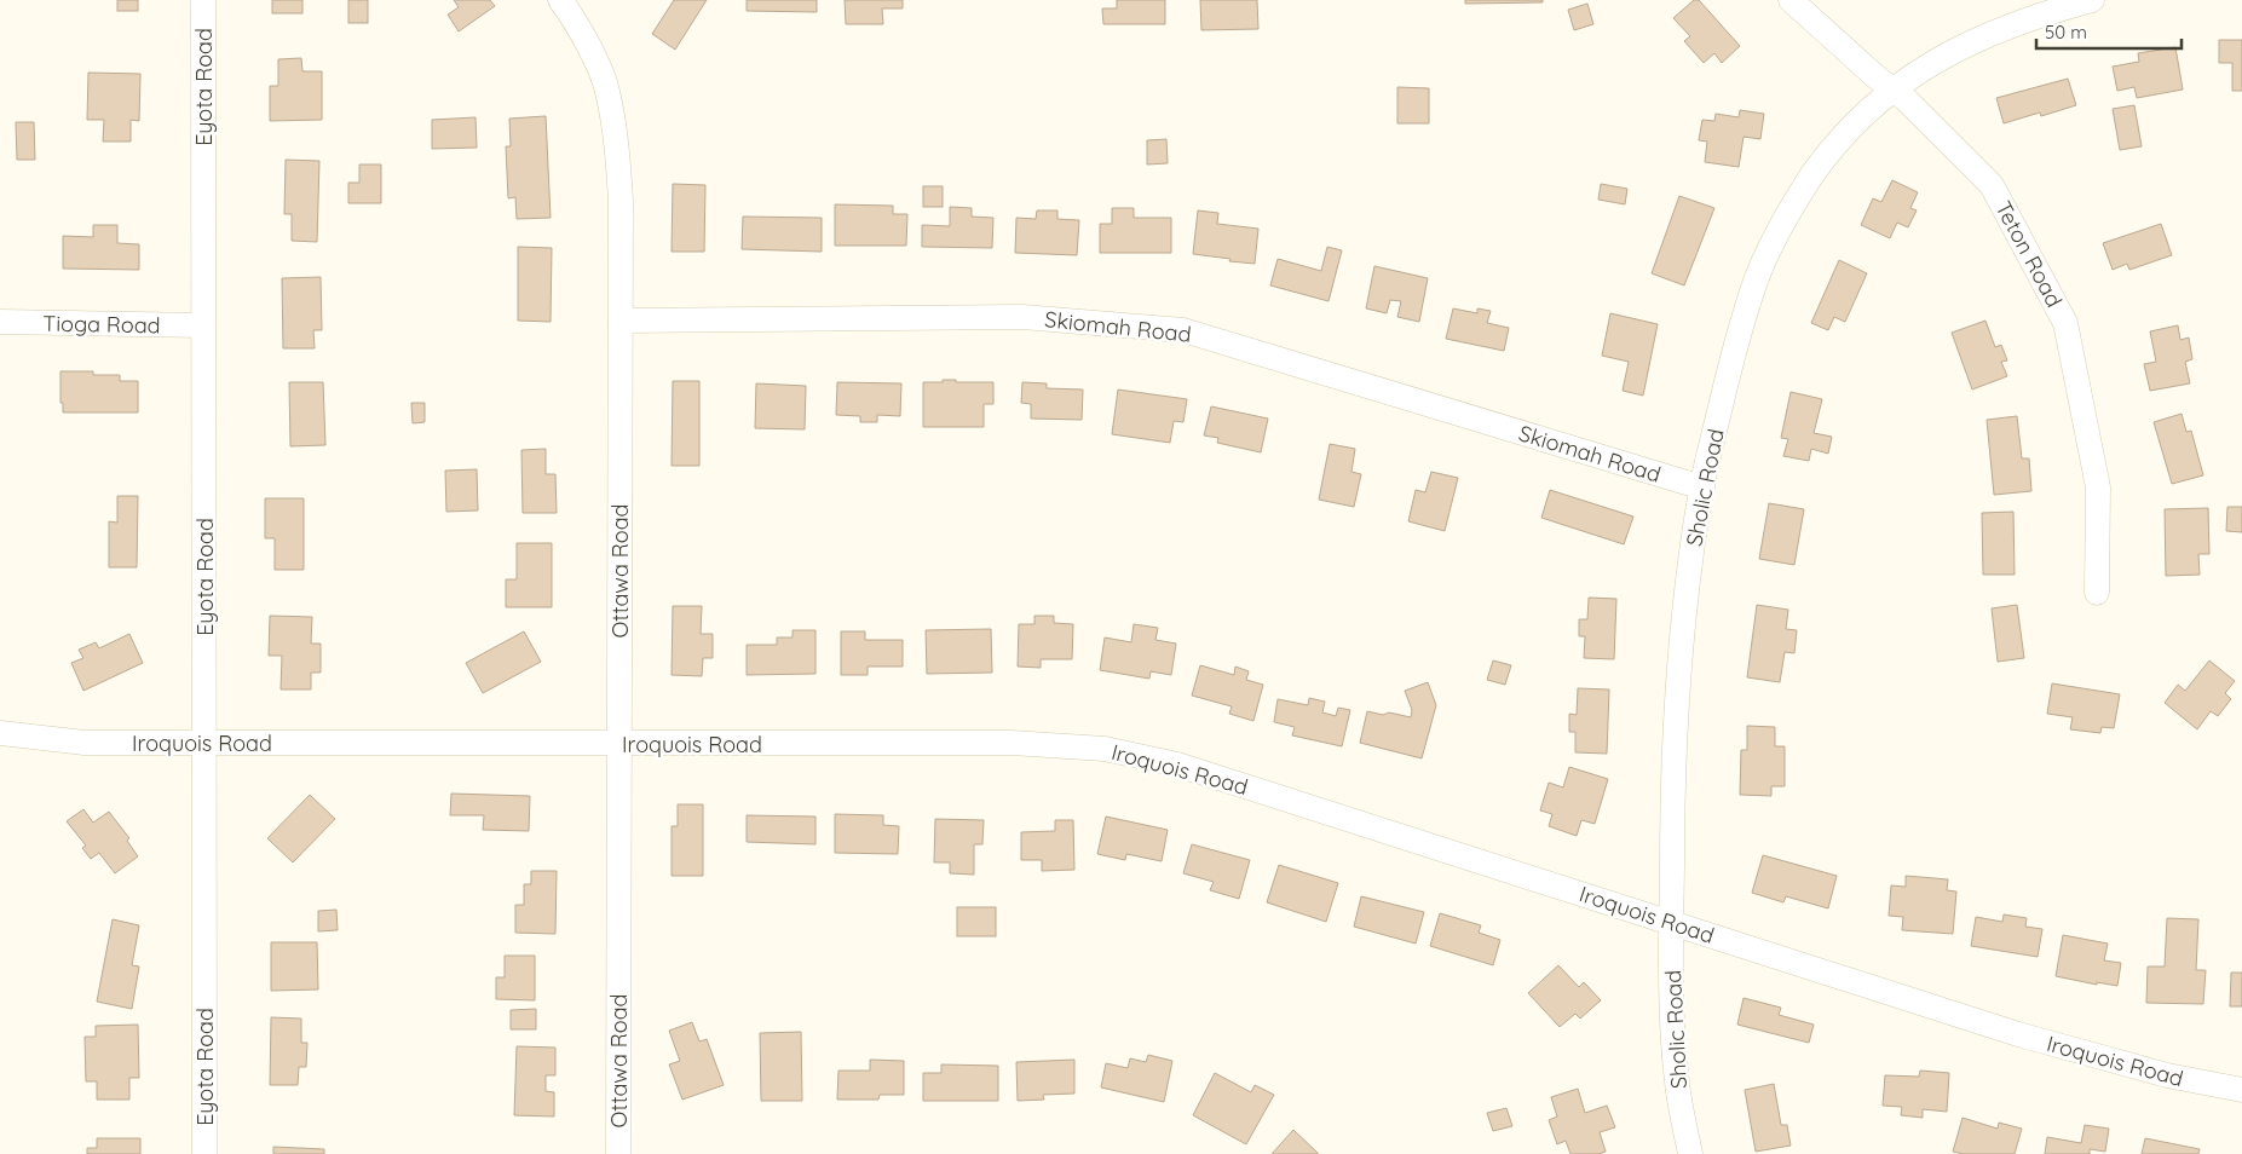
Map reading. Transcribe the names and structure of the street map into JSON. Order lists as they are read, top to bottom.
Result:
{
  "streets": {
    "street": [
      "Eyota Road",
      "Teton Road",
      "Tioga Road",
      "Skiomah Road",
      "Sholic Road",
      "Ottawa Road",
      "Iroquois Road"
    ]
  },
  "crossings": [
    ["Eyota Road", "Tioga Road"],
    ["Eyota Road", "Iroquois Road"],
    ["Teton Road", "Sholic Road"],
    ["Skiomah Road", "Sholic Road"],
    ["Skiomah Road", "Ottawa Road"],
    ["Sholic Road", "Iroquois Road"],
    ["Ottawa Road", "Iroquois Road"]
  ],
  "scale_bar": "50 m"
}
